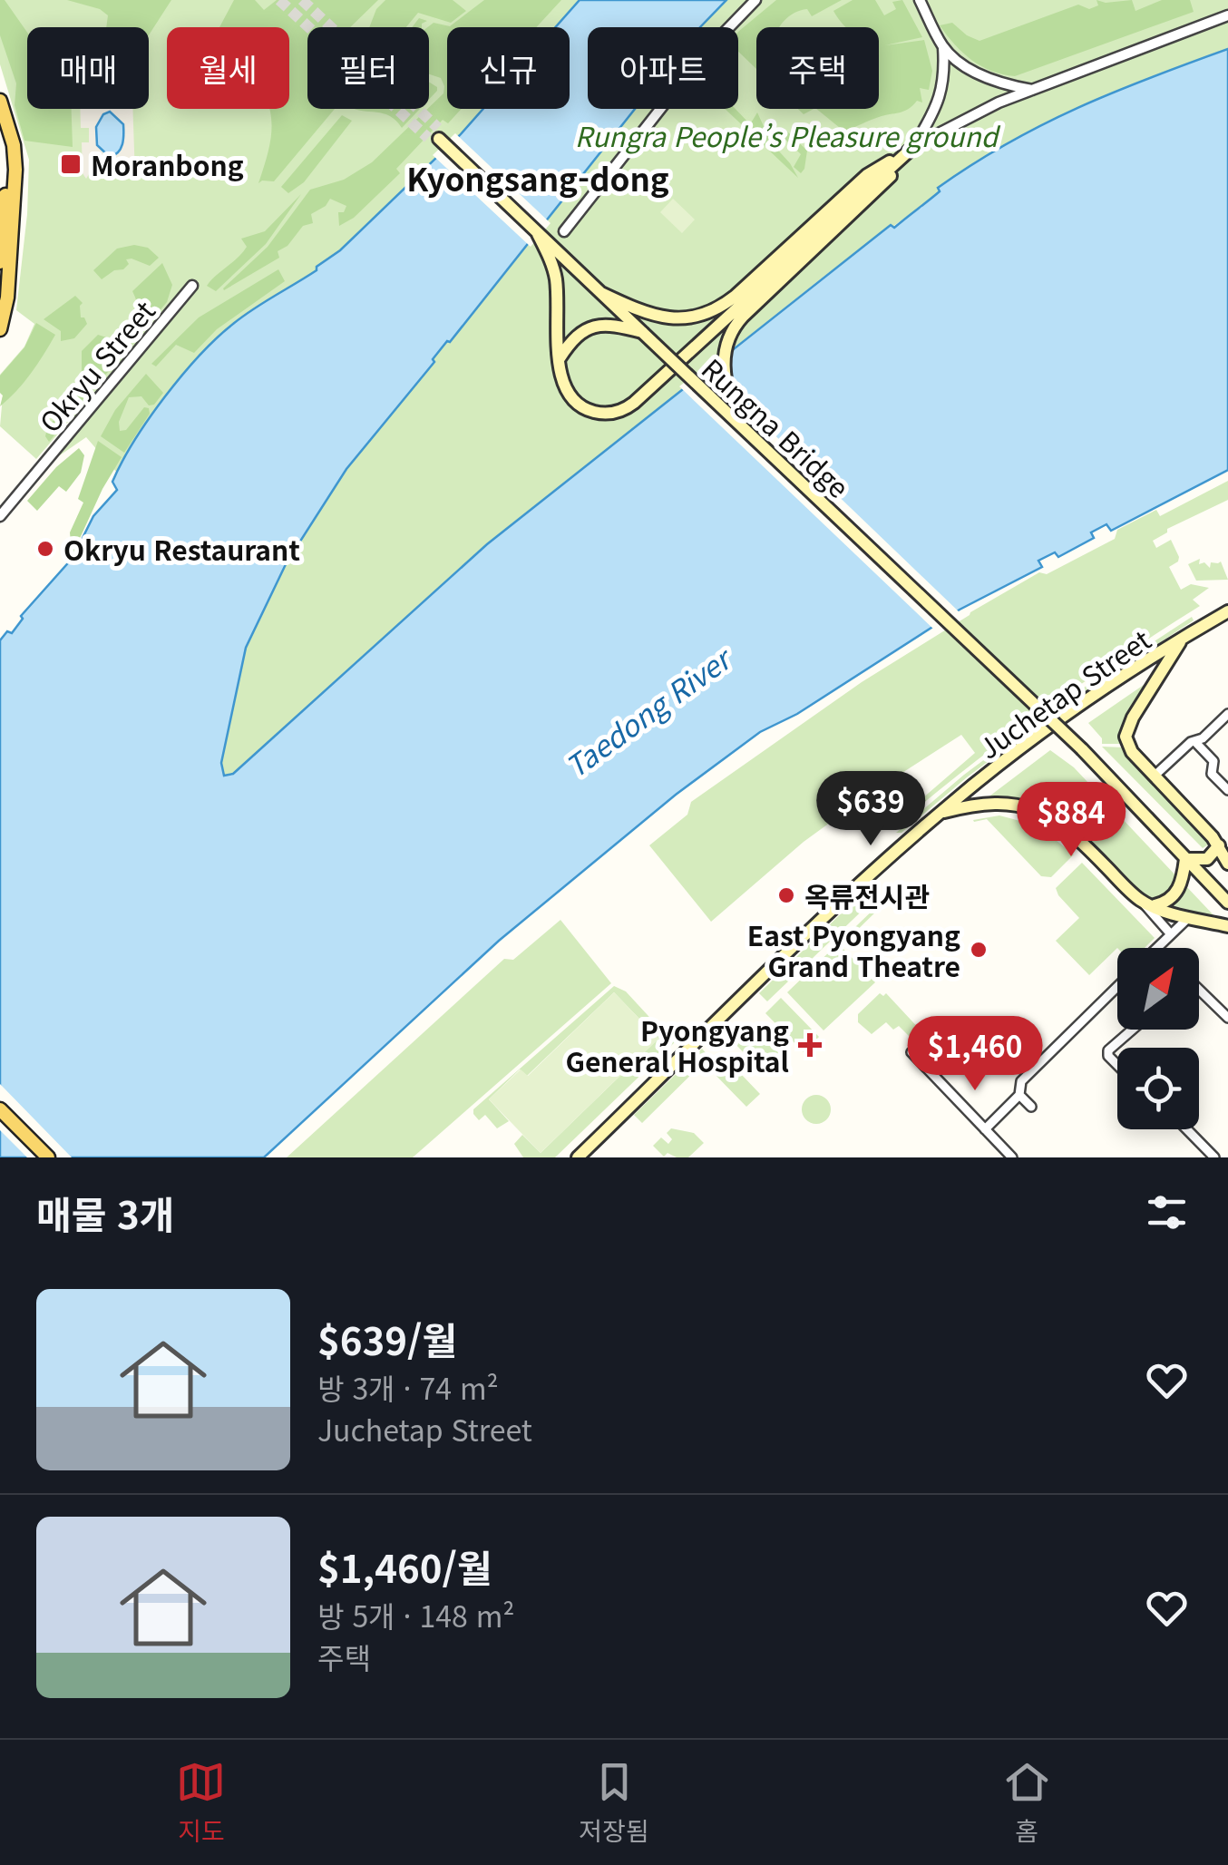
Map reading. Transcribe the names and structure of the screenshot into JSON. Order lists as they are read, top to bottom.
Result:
{
  "streets": {
    "main road": ["Rungna Bridge", "Juchetap Street"],
    "street": ["Okryu Street"]
  },
  "districts": ["Kyongsang-dong"],
  "water": ["Taedong River"],
  "parks": ["Rungra People’s Pleasure ground"],
  "places": {
    "transit": ["Moranbong"],
    "other": ["Okryu Restaurant", "옥류전시관", "East Pyongyang Grand Theatre"],
    "health": ["Pyongyang General Hospital"]
  },
  "north": "top right",
  "page": {
    "chip": [
      "매매",
      "월세",
      "필터",
      "신규",
      "아파트",
      "주택"
    ],
    "price": ["$639", "$884", "$1,460"],
    "heading": "매물 3개",
    "list": [
      {
        "name": "$639/월",
        "note": "방 3개 · 74 m² · Juchetap Street"
      },
      {
        "name": "$1,460/월",
        "note": "방 5개 · 148 m² · 주택"
      }
    ],
    "tabs": ["지도", "저장됨", "홈"]
  }
}
